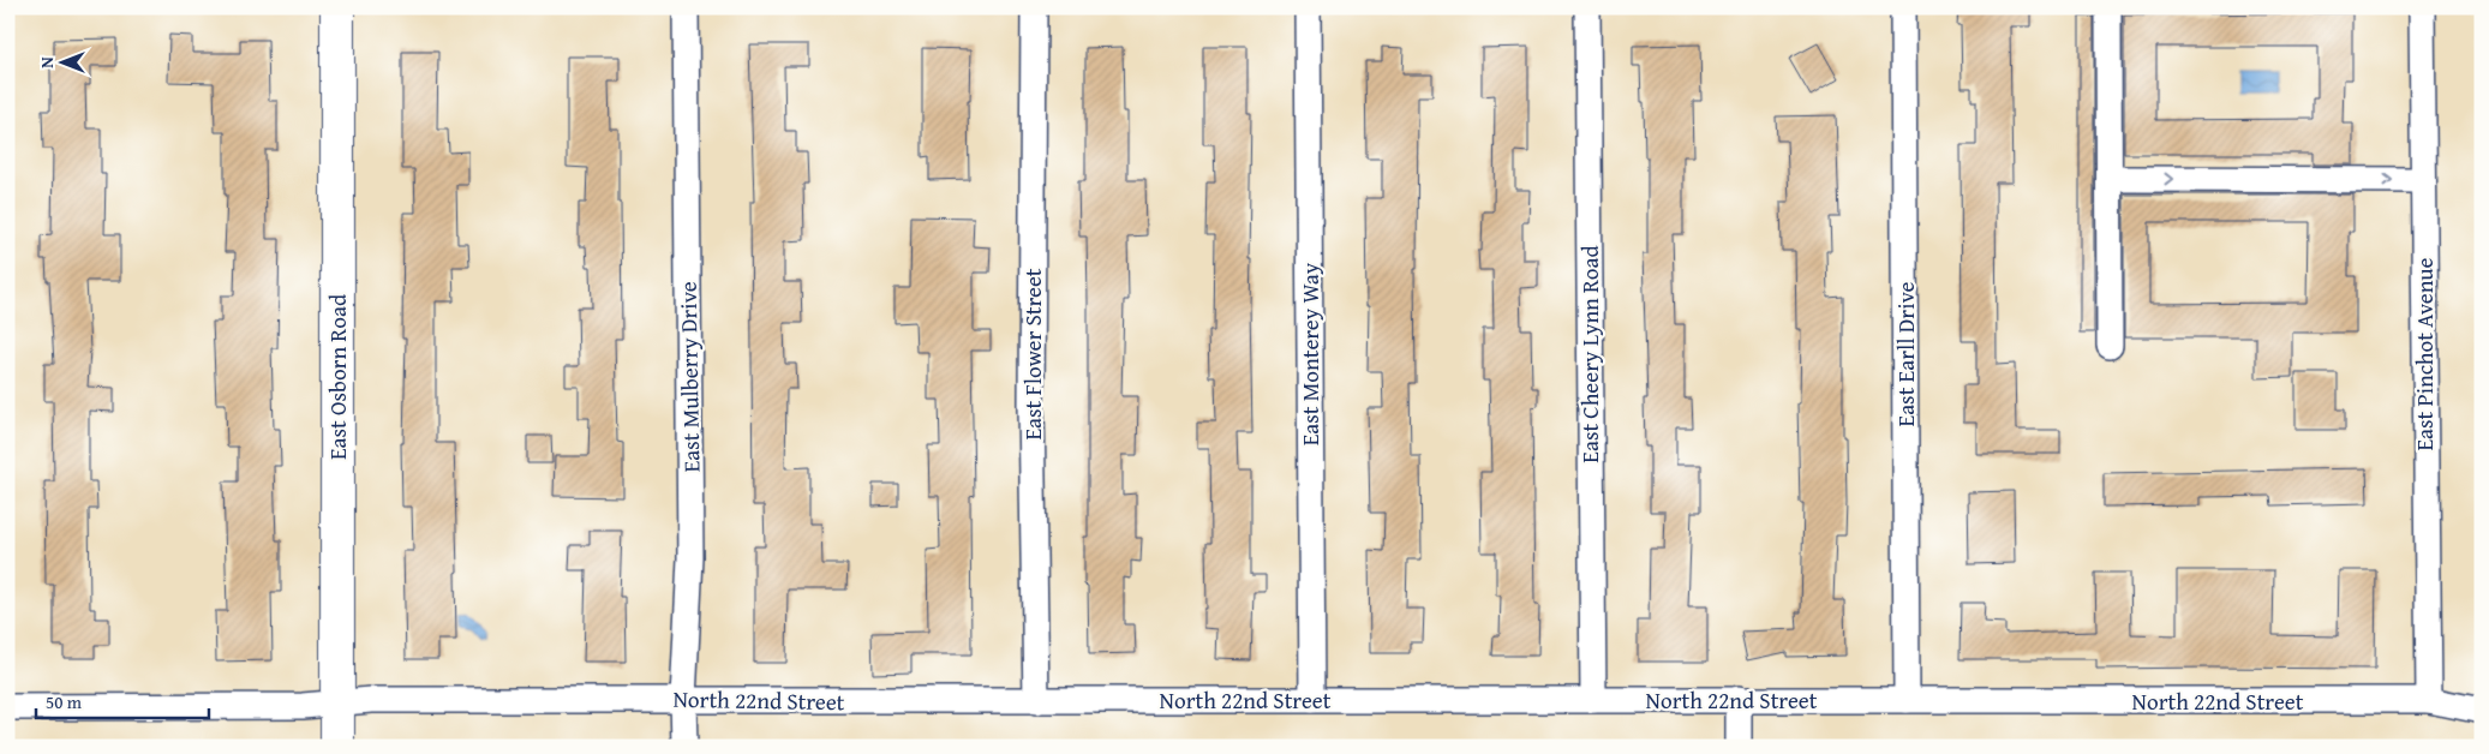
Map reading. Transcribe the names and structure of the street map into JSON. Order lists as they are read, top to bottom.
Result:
{
  "streets": {
    "main road": ["East Osborn Road"],
    "street": [
      "East Flower Street",
      "East Monterey Way",
      "East Cheery Lynn Road",
      "East Earll Drive",
      "East Pinchot Avenue",
      "East Mulberry Drive",
      "North 22nd Street"
    ]
  },
  "crossings": [
    ["East Flower Street", "North 22nd Street"],
    ["East Monterey Way", "North 22nd Street"],
    ["East Cheery Lynn Road", "North 22nd Street"],
    ["East Earll Drive", "North 22nd Street"],
    ["East Pinchot Avenue", "North 22nd Street"],
    ["East Osborn Road", "North 22nd Street"],
    ["East Mulberry Drive", "North 22nd Street"]
  ],
  "scale_bar": "50 m",
  "north": "left"
}
